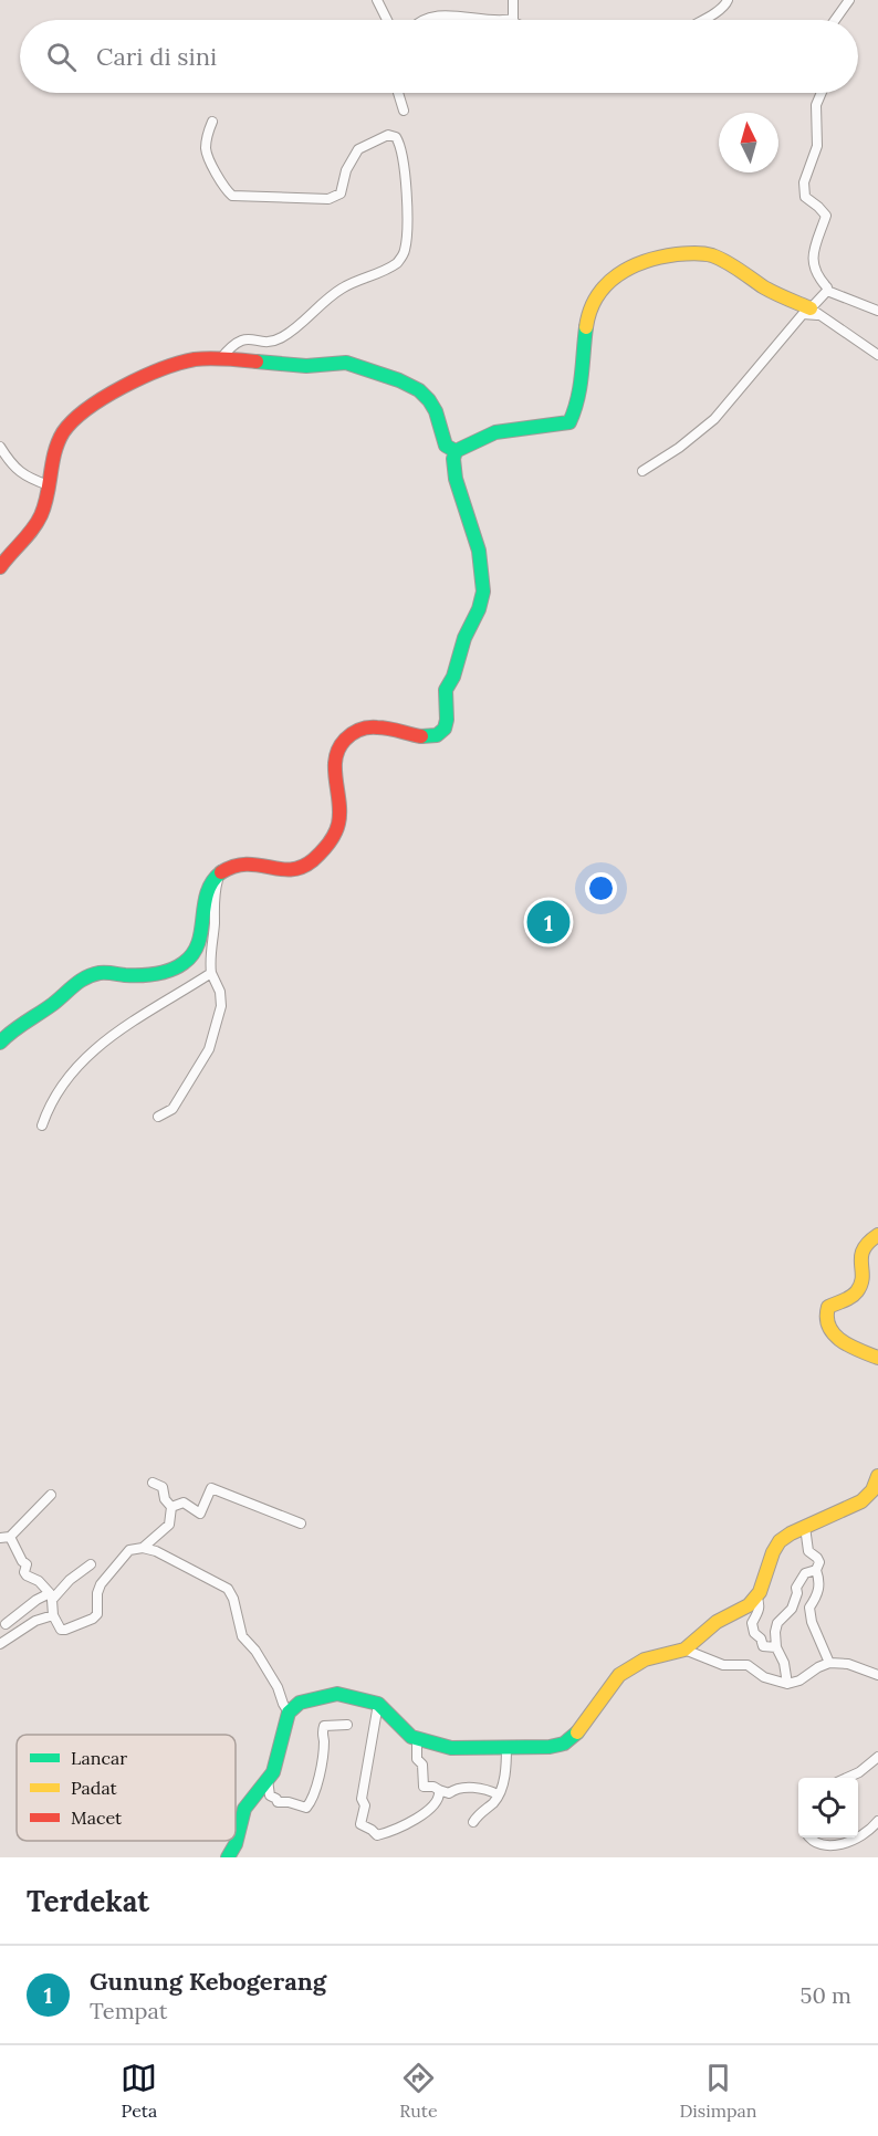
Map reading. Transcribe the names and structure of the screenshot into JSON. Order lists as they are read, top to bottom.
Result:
{
  "legend": ["Lancar", "Padat", "Macet"],
  "north": "top",
  "page": {
    "search": "Cari di sini",
    "pins": "1",
    "heading": "Terdekat",
    "list": [
      {
        "mark": "1",
        "name": "Gunung Kebogerang",
        "note": "Tempat",
        "value": "50 m"
      }
    ],
    "nav": ["Peta", "Rute", "Disimpan"]
  }
}
